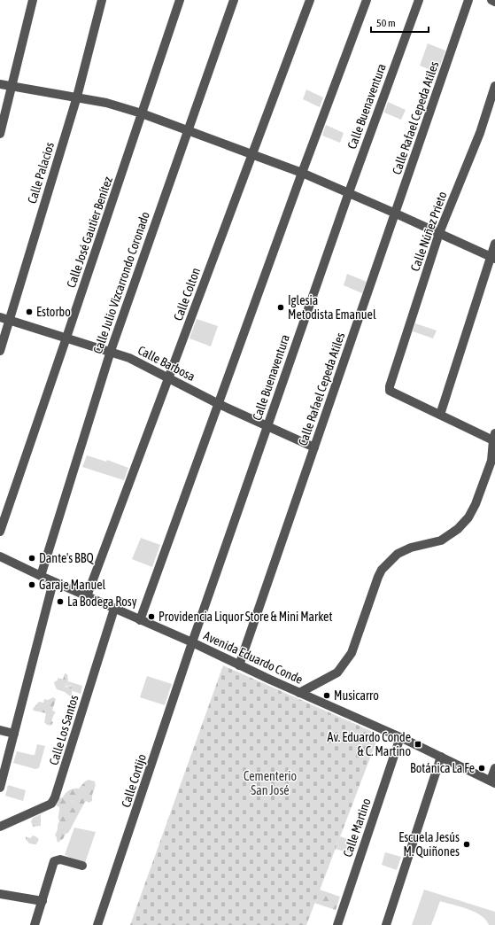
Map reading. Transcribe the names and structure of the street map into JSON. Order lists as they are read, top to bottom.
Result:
{
  "streets": {
    "street": [
      "Calle Buenaventura",
      "Calle Rafael Cepeda Atiles",
      "Calle Palacios",
      "Calle Núñez Prieto",
      "Calle José Gautier Benítez",
      "Calle Julio Vizcarrondo Coronado",
      "Calle Colton",
      "Calle Barbosa",
      "Avenida Eduardo Conde",
      "Calle Los Santos",
      "Calle Cortijo",
      "Calle Martino"
    ]
  },
  "crossings": [
    ["Calle Buenaventura", "Calle Barbosa"],
    ["Calle Buenaventura", "Avenida Eduardo Conde"],
    ["Calle Buenaventura", "Calle Cortijo"],
    ["Calle Rafael Cepeda Atiles", "Calle Barbosa"],
    ["Calle Rafael Cepeda Atiles", "Avenida Eduardo Conde"],
    ["Calle Palacios", "Calle Barbosa"],
    ["Calle José Gautier Benítez", "Calle Barbosa"],
    ["Calle Julio Vizcarrondo Coronado", "Calle Barbosa"],
    ["Calle Julio Vizcarrondo Coronado", "Avenida Eduardo Conde"],
    ["Calle Colton", "Calle Barbosa"],
    ["Calle Colton", "Avenida Eduardo Conde"],
    ["Avenida Eduardo Conde", "Calle Los Santos"],
    ["Avenida Eduardo Conde", "Calle Cortijo"],
    ["Avenida Eduardo Conde", "Calle Martino"]
  ],
  "parks": ["Cementerio San José"],
  "places": {
    "other": [
      "Iglesia Metodista Emanuel",
      "Estorbo",
      "Dante's BBQ",
      "Garaje Manuel",
      "La Bodega Rosy",
      "Providencia Liquor Store & Mini Market",
      "Musicarro",
      "Botánica La Fe",
      "Escuela Jesús M. Quiñones"
    ],
    "transit": ["Av. Eduardo Conde & C. Martino"]
  },
  "scale_bar": "50 m"
}
